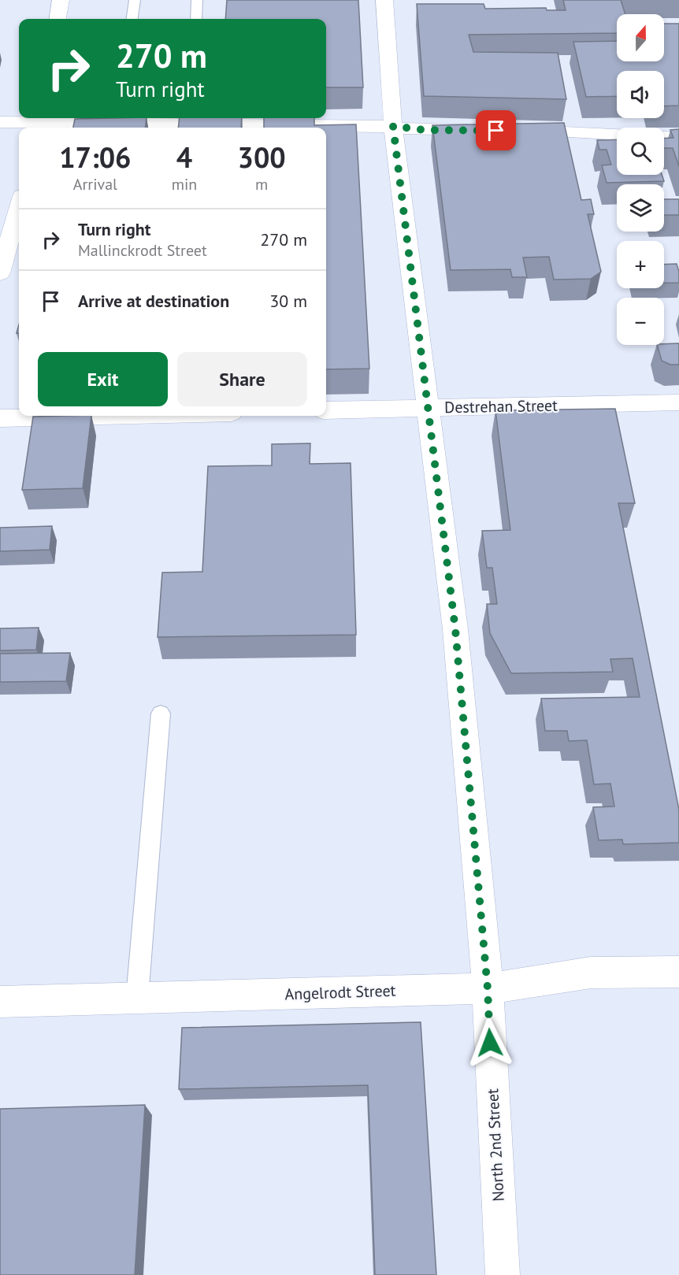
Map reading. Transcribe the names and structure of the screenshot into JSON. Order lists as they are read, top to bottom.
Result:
{
  "streets": {
    "street": ["Destrehan Street", "Angelrodt Street", "North 2nd Street"]
  },
  "crossings": [
    ["Destrehan Street", "North 2nd Street"],
    ["Angelrodt Street", "North 2nd Street"]
  ],
  "north": "top",
  "page": {
    "map_buttons": ["+", "−"],
    "turn": ["270 m", "Turn right"],
    "eta": [
      "17:06",
      "Arrival",
      "4",
      "min",
      "300",
      "m"
    ],
    "list": [
      {
        "name": "Turn right",
        "note": "Mallinckrodt Street",
        "value": "270 m"
      },
      {
        "name": "Arrive at destination",
        "value": "30 m"
      }
    ],
    "buttons": ["Exit", "Share"]
  }
}
